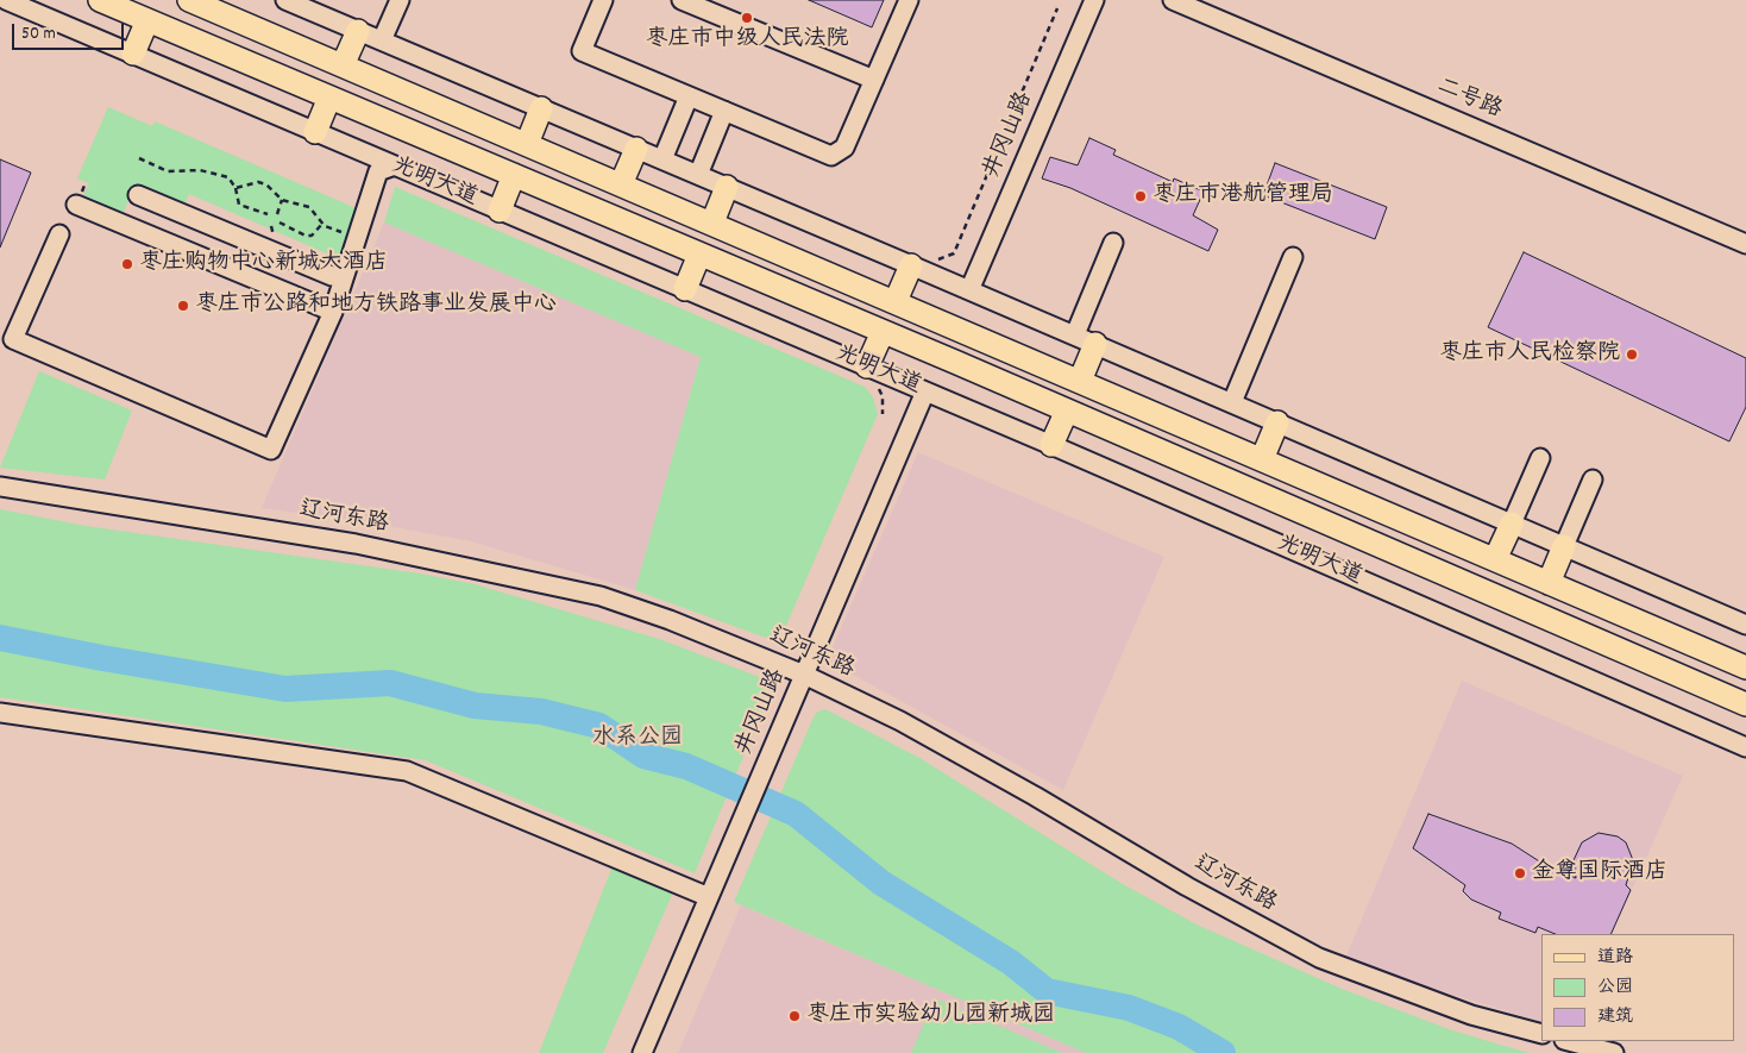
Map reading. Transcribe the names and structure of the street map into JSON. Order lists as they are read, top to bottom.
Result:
{
  "streets": {
    "main road": ["光明大道"],
    "street": ["二号路", "井冈山路", "辽河东路"]
  },
  "crossings": [
    ["井冈山路", "光明大道"],
    ["井冈山路", "辽河东路"]
  ],
  "parks": ["水系公园"],
  "places": [
    "枣庄市中级人民法院",
    "枣庄市港航管理局",
    "枣庄购物中心新城大酒店",
    "枣庄市公路和地方铁路事业发展中心",
    "枣庄市人民检察院",
    "金尊国际酒店",
    "枣庄市实验幼儿园新城园"
  ],
  "legend": ["道路", "公园", "建筑"],
  "scale_bar": "50 m"
}
